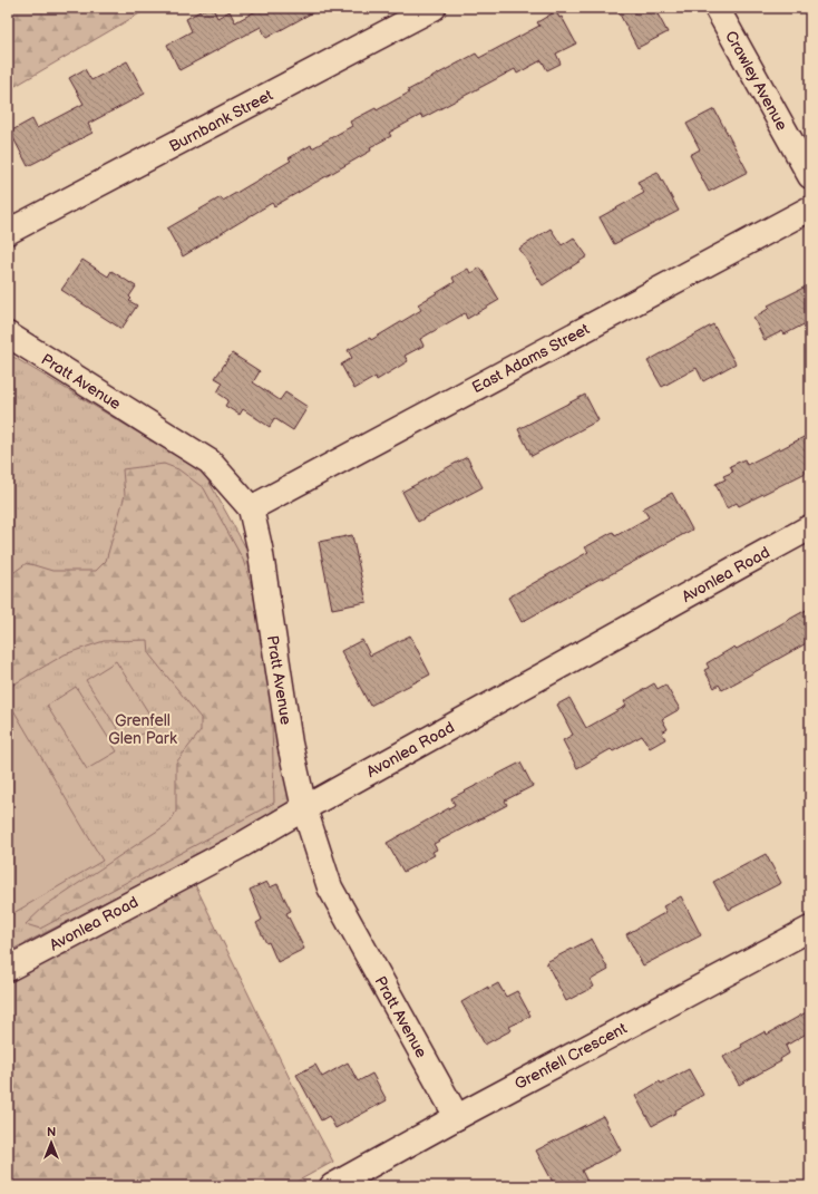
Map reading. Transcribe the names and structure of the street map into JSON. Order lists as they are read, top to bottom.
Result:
{
  "streets": {
    "street": [
      "Crawley Avenue",
      "Burnbank Street",
      "East Adams Street",
      "Pratt Avenue",
      "Avonlea Road",
      "Grenfell Crescent"
    ]
  },
  "crossings": [
    ["East Adams Street", "Pratt Avenue"],
    ["Pratt Avenue", "Avonlea Road"],
    ["Pratt Avenue", "Grenfell Crescent"]
  ],
  "parks": ["Grenfell Glen Park"],
  "north": "top"
}
